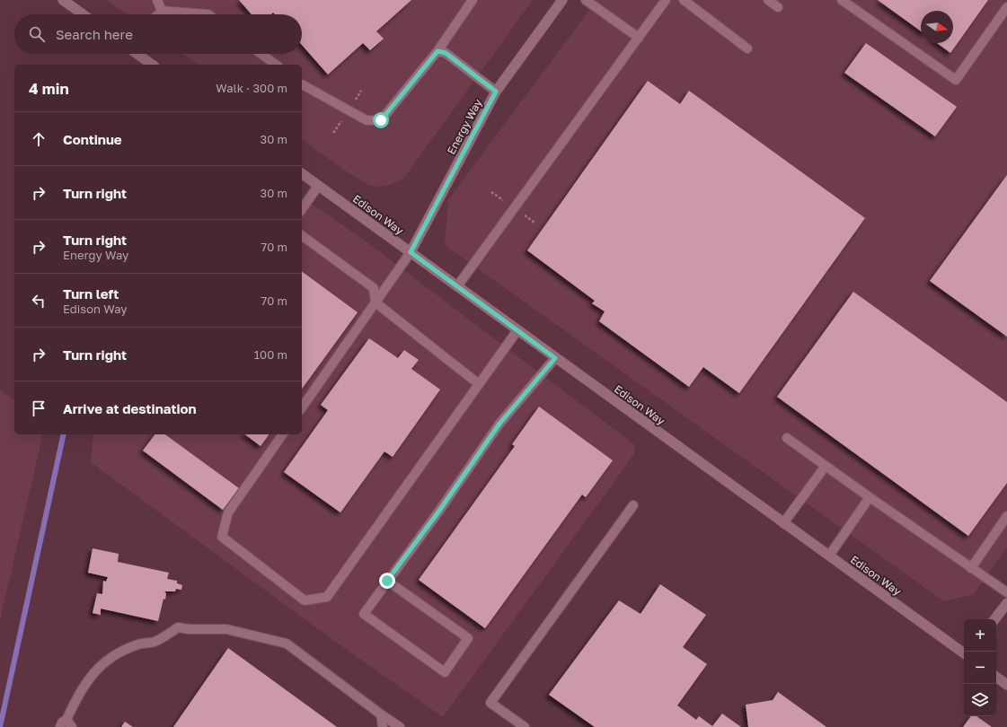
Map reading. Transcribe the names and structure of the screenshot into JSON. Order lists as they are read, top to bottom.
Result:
{
  "streets": {
    "street": ["Energy Way", "Edison Way"]
  },
  "crossings": [
    ["Energy Way", "Edison Way"]
  ],
  "north": "right",
  "page": {
    "search": "Search here",
    "heading": ["4 min", "Walk · 300 m"],
    "list": [
      ["Continue", "30 m"],
      ["Turn right", "30 m"],
      ["Turn right", "Energy Way", "70 m"],
      ["Turn left", "Edison Way", "70 m"],
      ["Turn right", "100 m"],
      "Arrive at destination"
    ],
    "map_buttons": ["+", "−"]
  }
}
